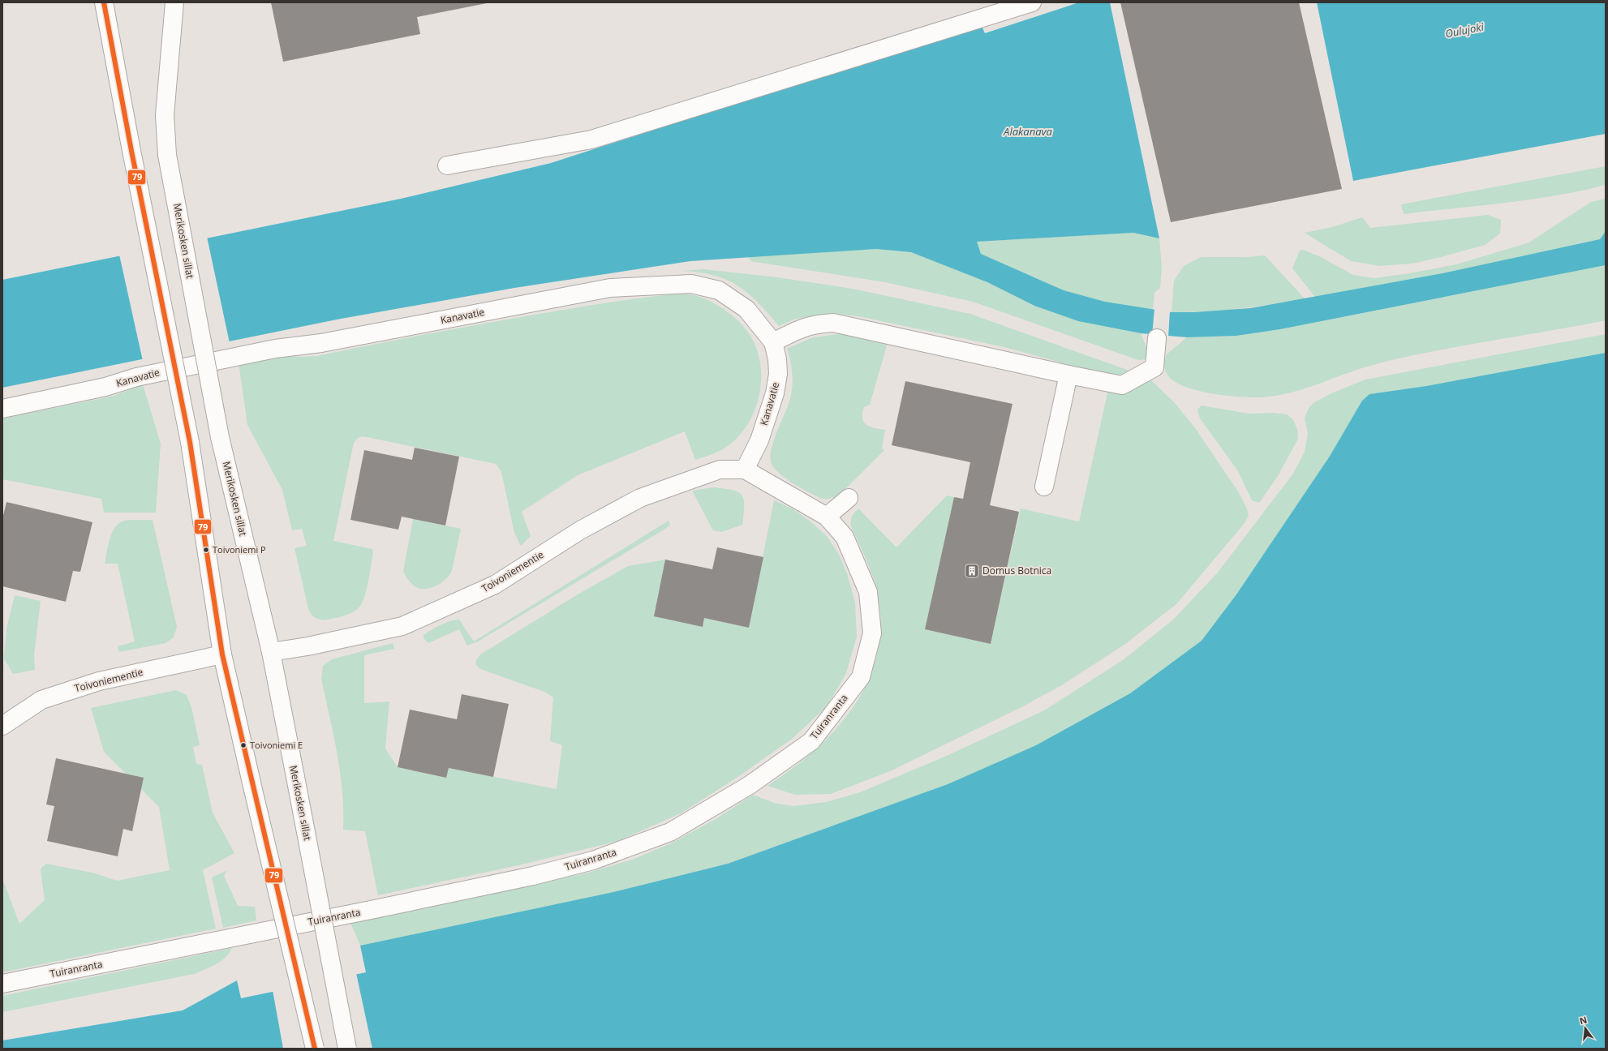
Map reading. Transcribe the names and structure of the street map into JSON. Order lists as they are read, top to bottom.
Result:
{
  "streets": {
    "street": [
      "Merikosken sillat",
      "Kanavatie",
      "Toivoniementie",
      "Tuiranranta"
    ]
  },
  "crossings": [
    ["Merikosken sillat", "Toivoniementie"],
    ["Kanavatie", "Toivoniementie"],
    ["Kanavatie", "Tuiranranta"],
    ["Toivoniementie", "Tuiranranta"]
  ],
  "water": ["Oulujoki", "Alakanava"],
  "places": {
    "other": ["Toivoniemi P", "Toivoniemi E"],
    "building": ["Domus Botnica"]
  },
  "lines": ["transit line 79"],
  "north": "top"
}
